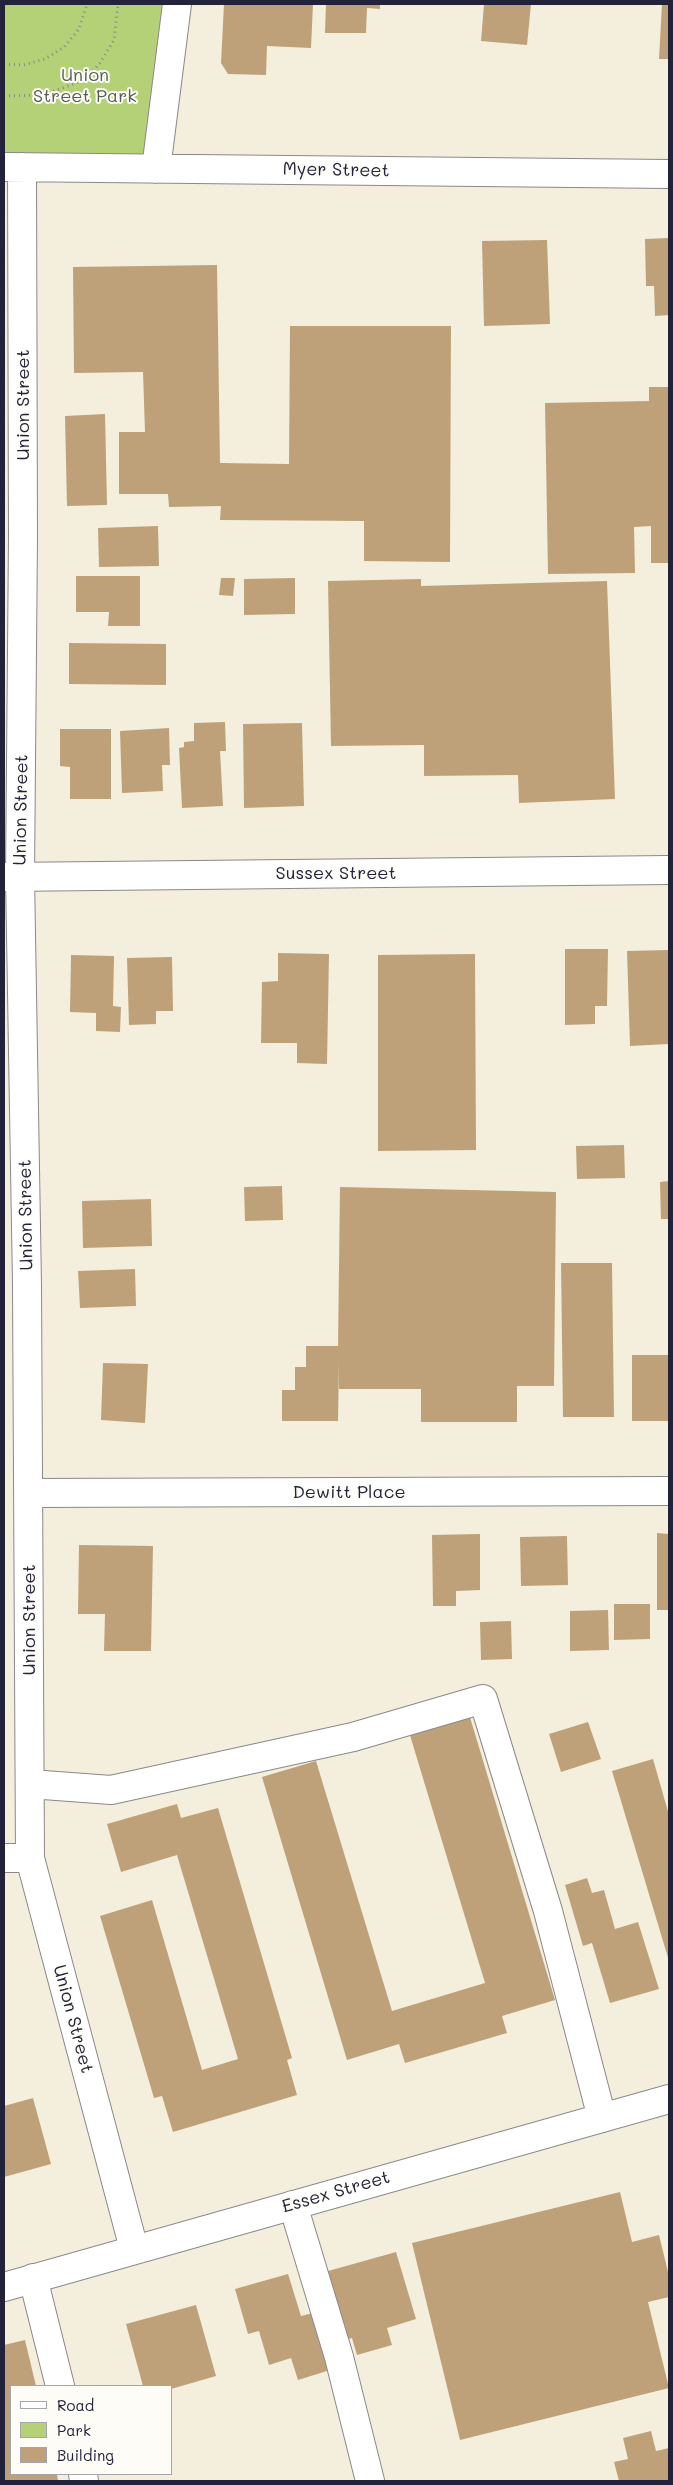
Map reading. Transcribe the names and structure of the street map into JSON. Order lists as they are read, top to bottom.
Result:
{
  "streets": {
    "street": [
      "Myer Street",
      "Union Street",
      "Sussex Street",
      "Dewitt Place",
      "Essex Street"
    ]
  },
  "crossings": [
    ["Myer Street", "Union Street"],
    ["Union Street", "Sussex Street"],
    ["Union Street", "Dewitt Place"],
    ["Union Street", "Essex Street"]
  ],
  "parks": ["Union Street Park"],
  "legend": ["Road", "Park", "Building"]
}
